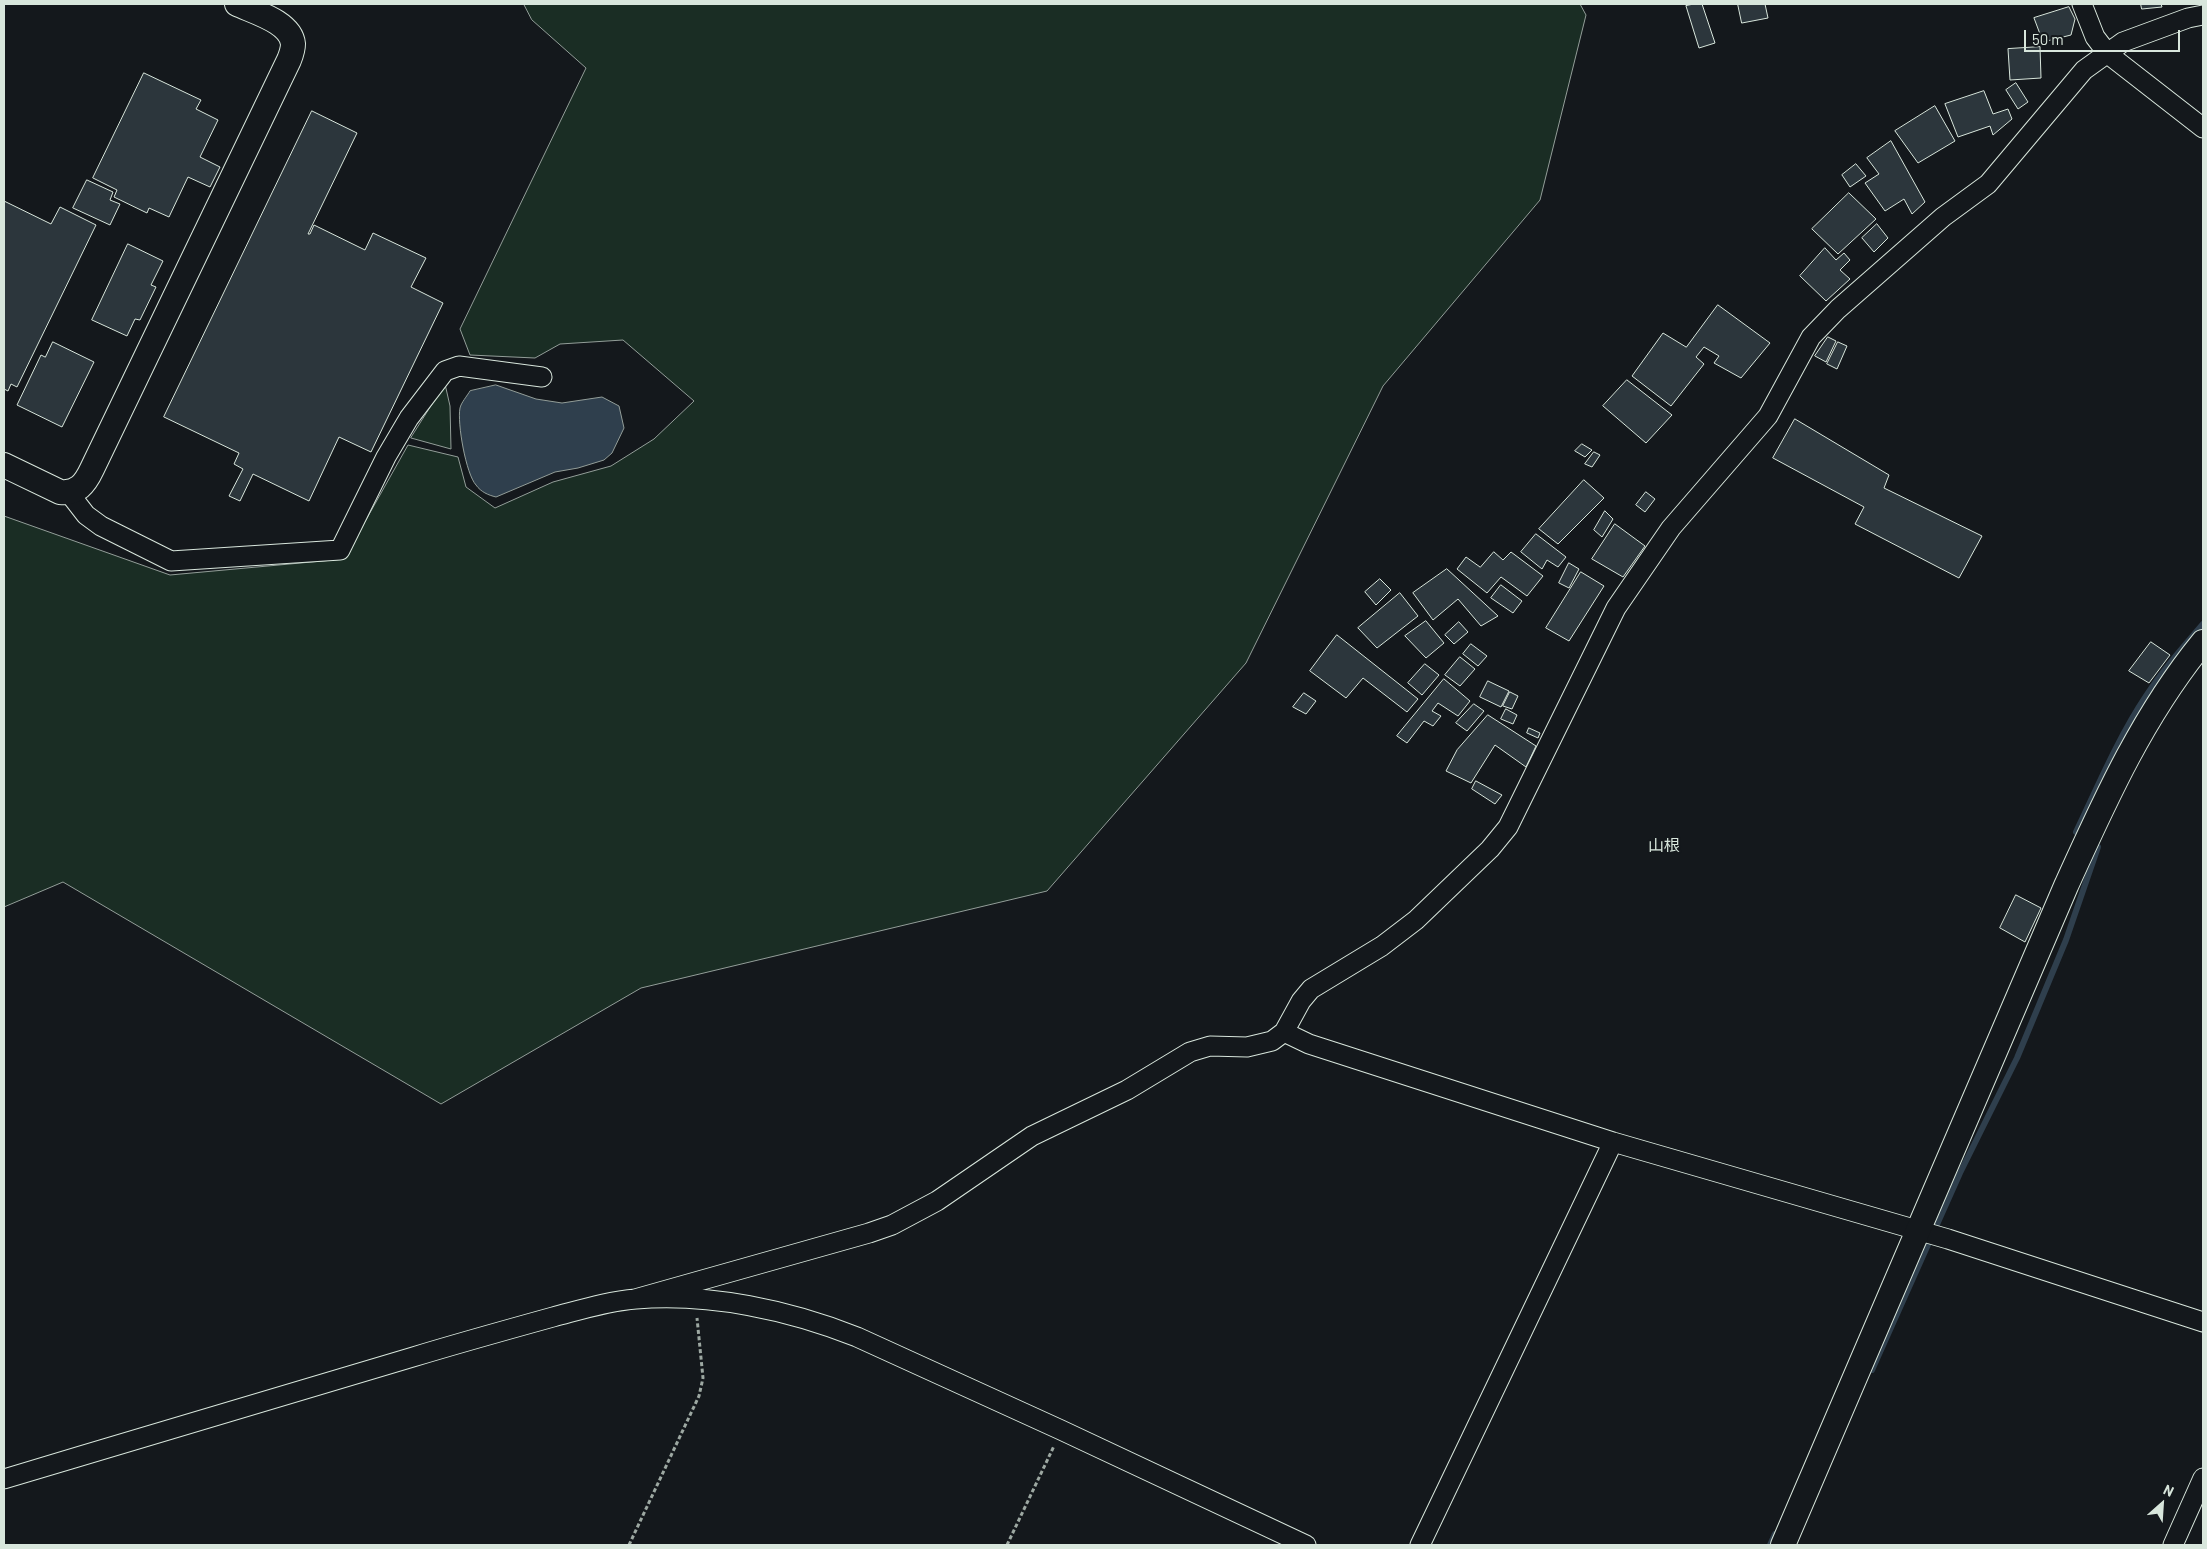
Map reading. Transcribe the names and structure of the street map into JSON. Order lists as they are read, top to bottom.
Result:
{
  "districts": ["山根"],
  "scale_bar": "50 m",
  "north": "top right"
}
